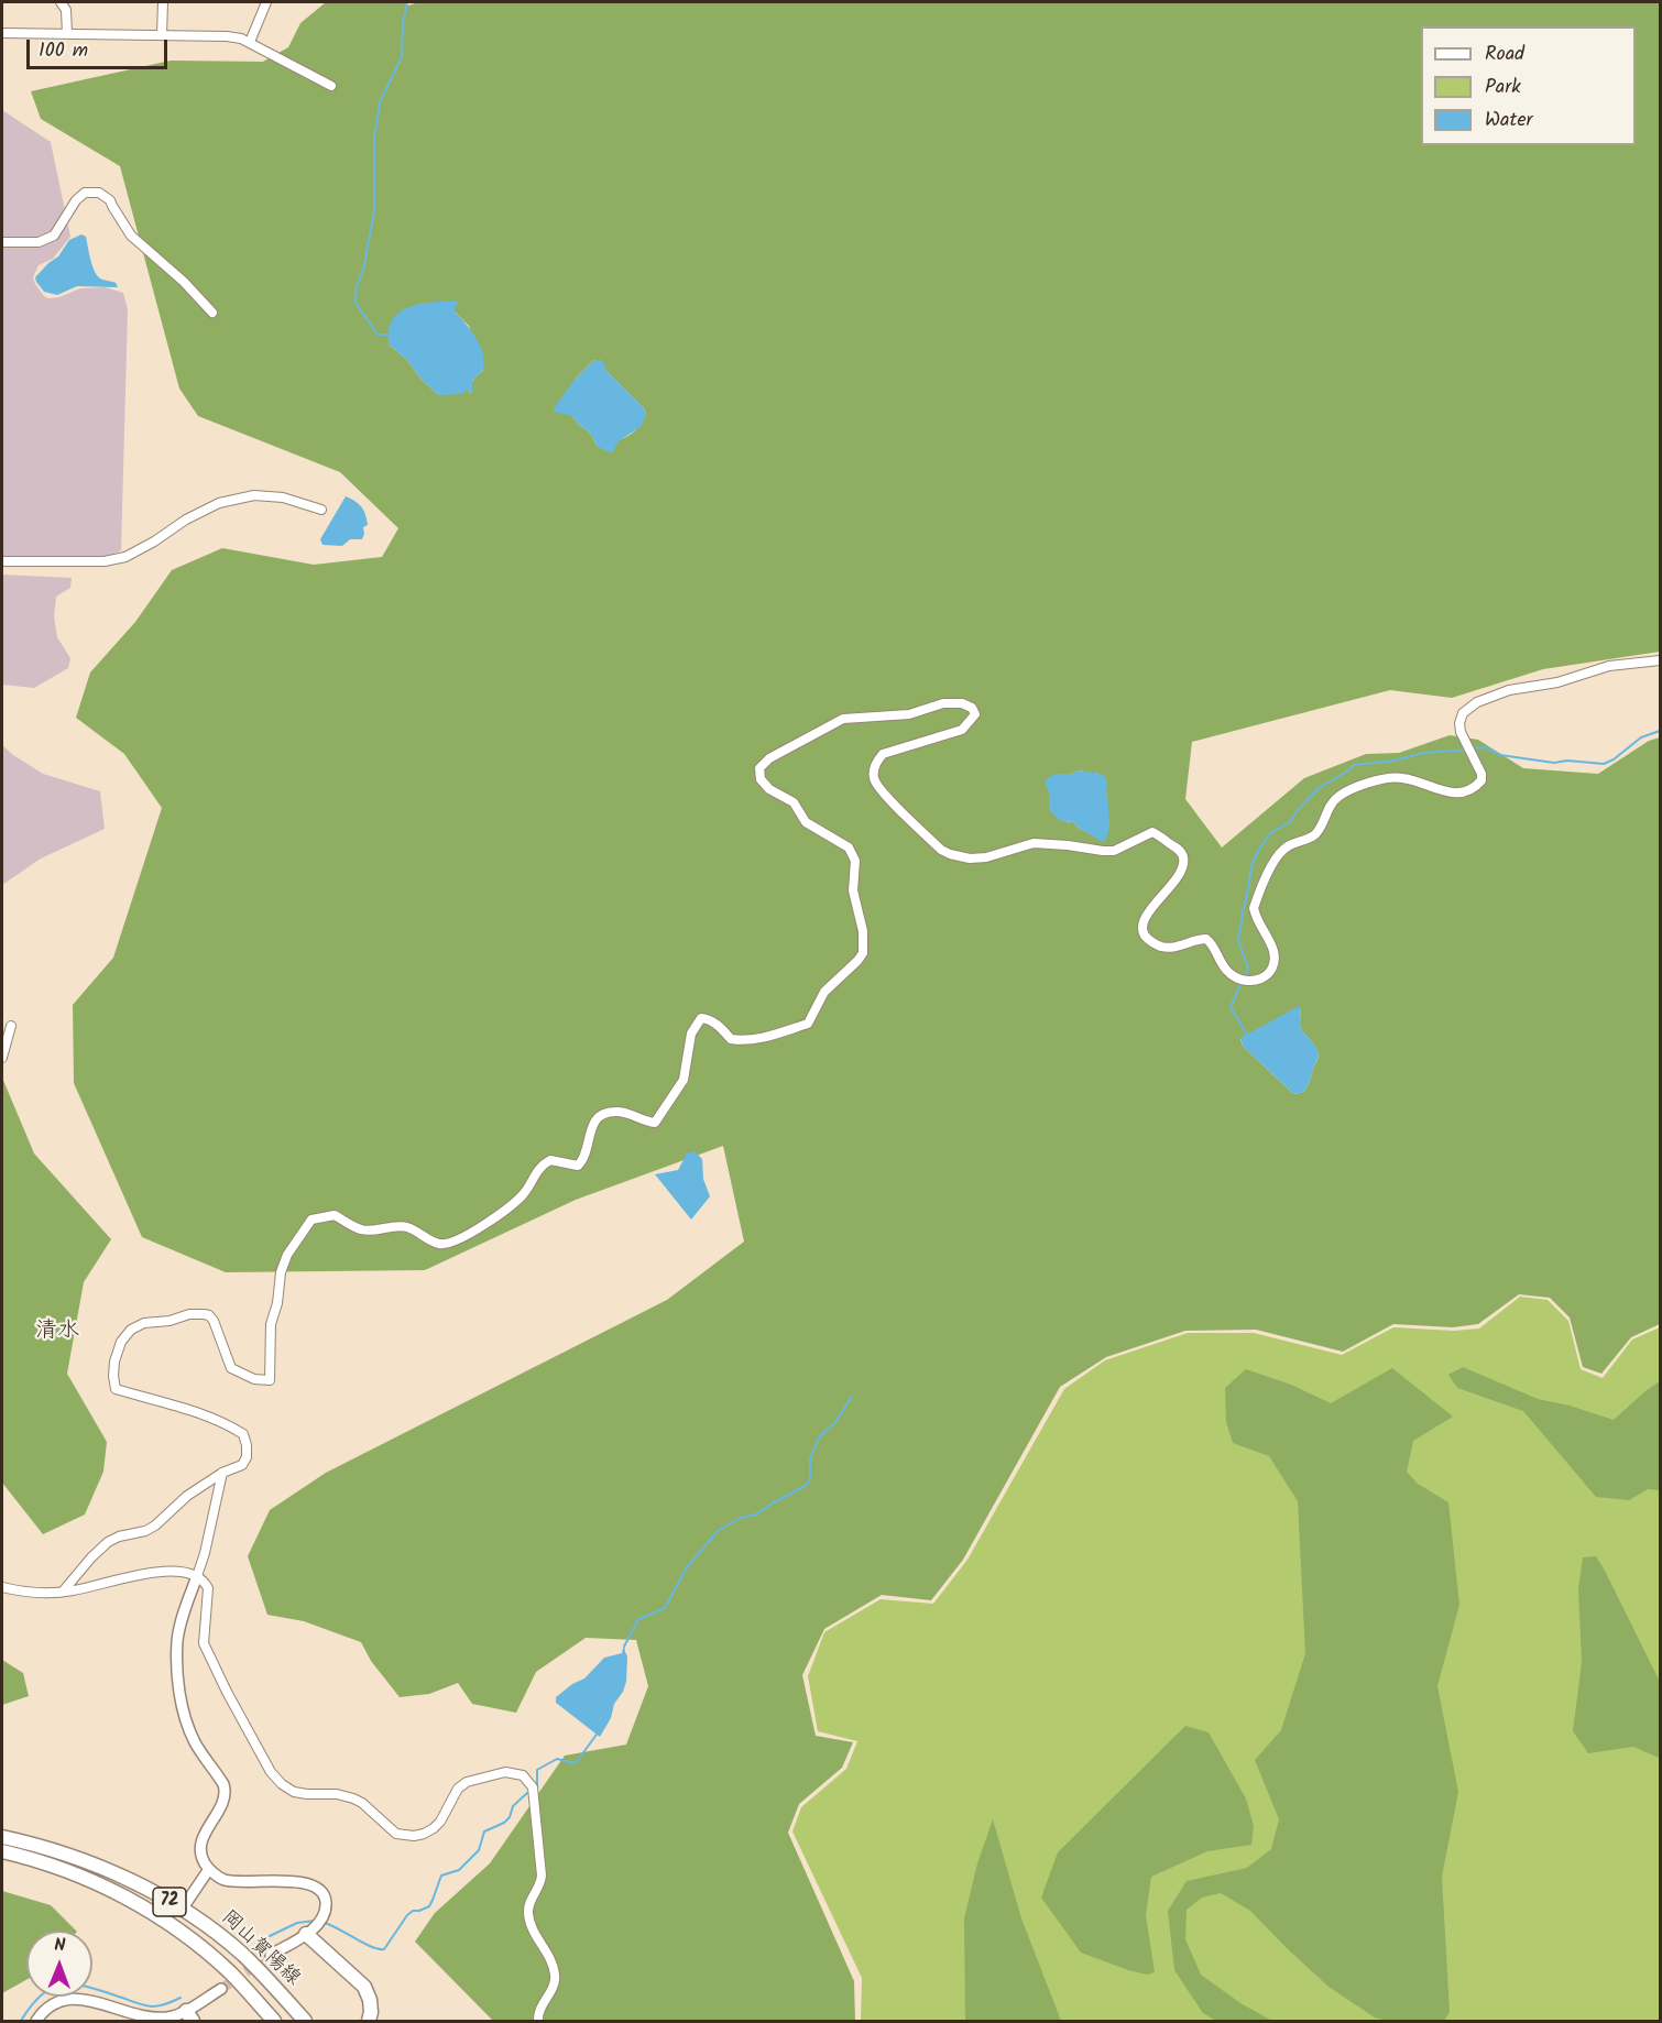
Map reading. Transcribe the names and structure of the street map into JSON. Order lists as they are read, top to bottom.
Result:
{
  "streets": {
    "main road": ["72", "岡山賀陽線"]
  },
  "districts": ["清水"],
  "legend": ["Road", "Park", "Water"],
  "scale_bar": "100 m",
  "north": "top"
}
